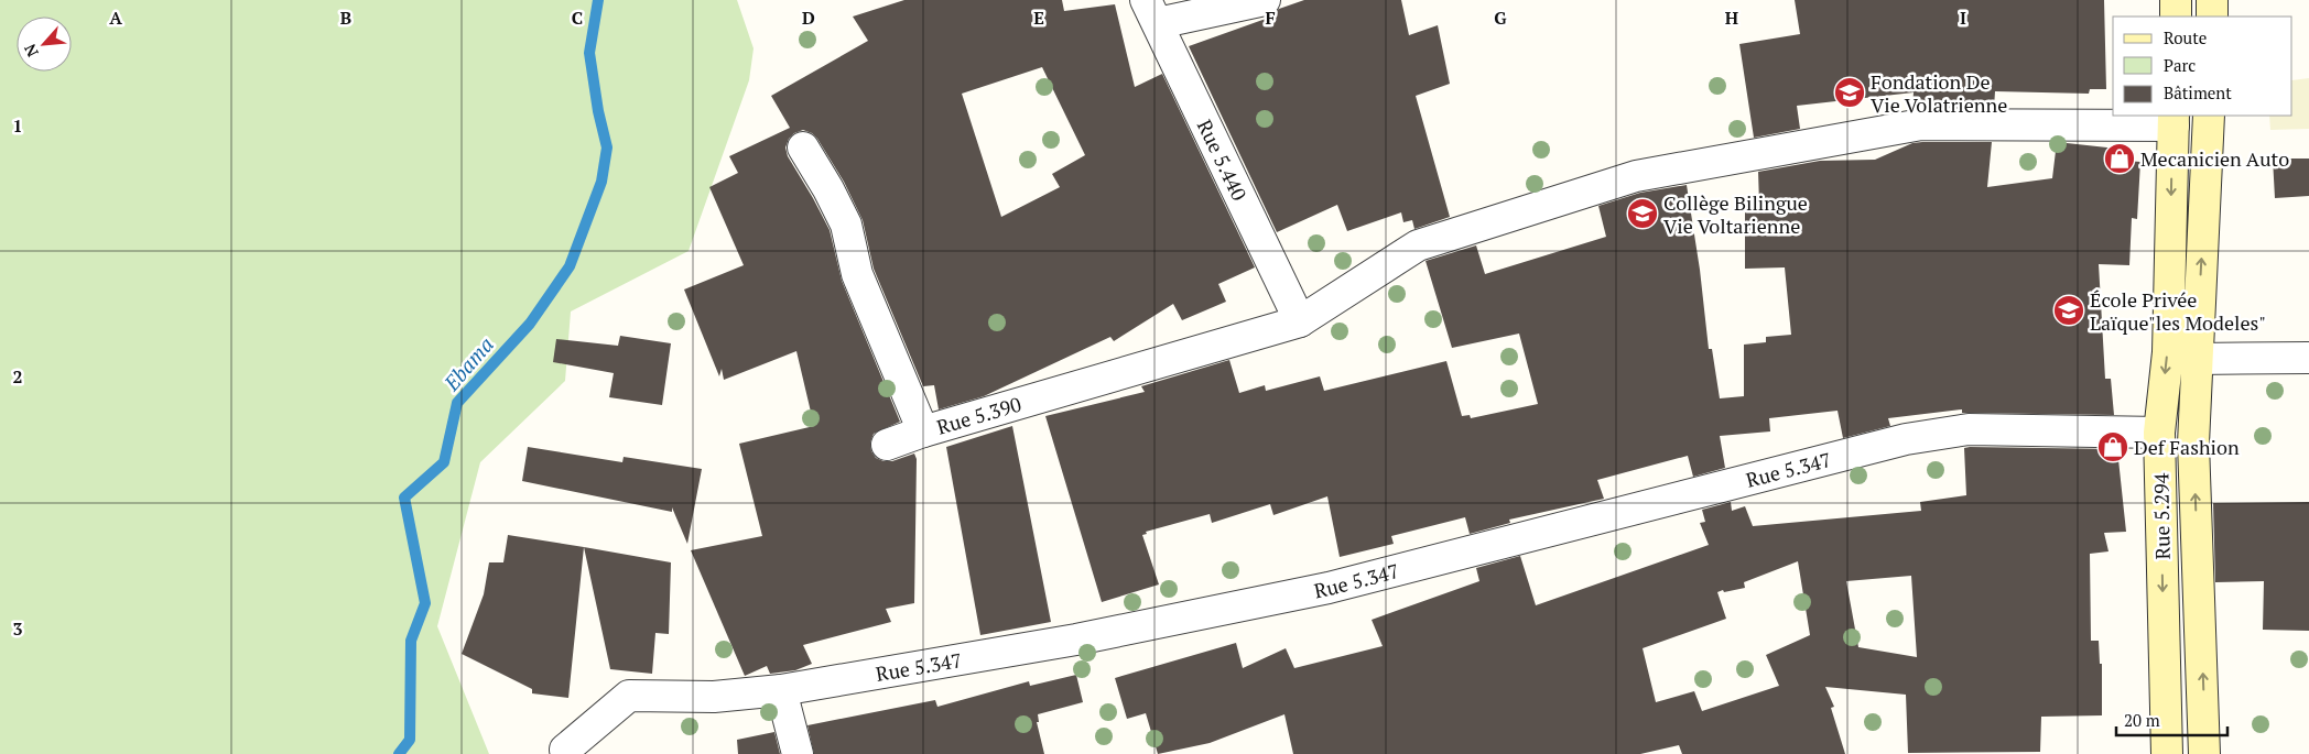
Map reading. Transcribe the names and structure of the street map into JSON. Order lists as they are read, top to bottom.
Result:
{
  "streets": {
    "main road": ["Rue 5.294"],
    "street": ["Rue 5.440", "Rue 5.390", "Rue 5.347"]
  },
  "crossings": [
    ["Rue 5.440", "Rue 5.390"],
    ["Rue 5.390", "Rue 5.294"],
    ["Rue 5.347", "Rue 5.294"]
  ],
  "water": ["Ebama"],
  "places": {
    "school or university": ["Fondation De Vie Volatrienne", "Collège Bilingue Vie Voltarienne", "École Privée Laïque\"les Modeles\""],
    "shop": ["Mecanicien Auto", "Def Fashion"]
  },
  "legend": ["Route", "Parc", "Bâtiment"],
  "scale_bar": "20 m",
  "north": "bottom left",
  "grid": {
    "columns": [
      "A",
      "B",
      "C",
      "D",
      "E",
      "F",
      "G",
      "H",
      "I"
    ],
    "rows": ["1", "2", "3"]
  }
}
